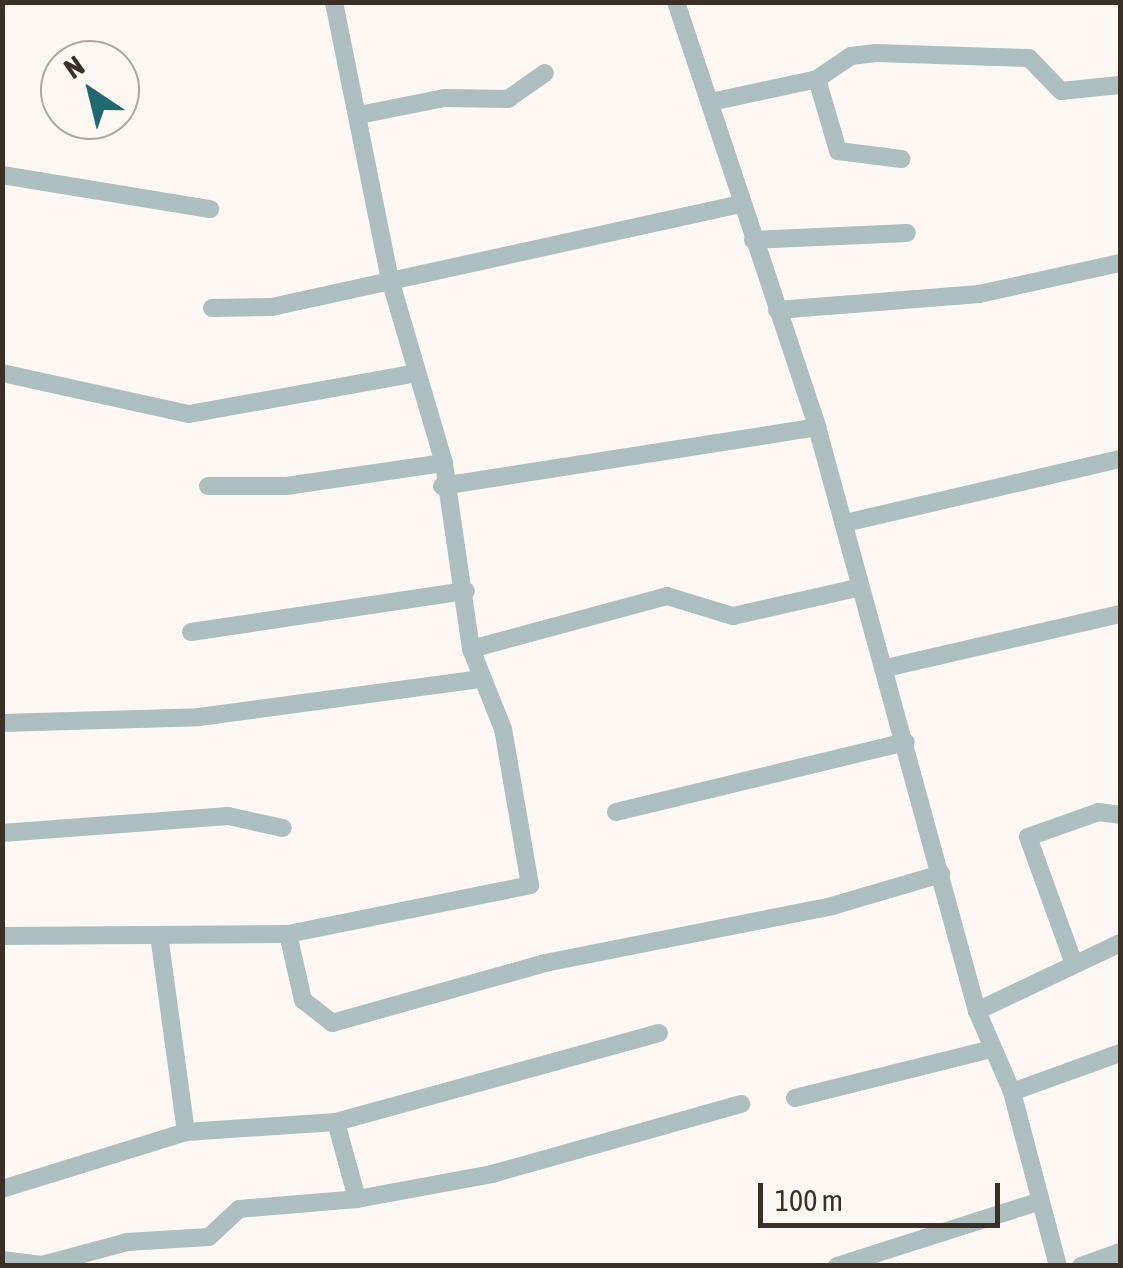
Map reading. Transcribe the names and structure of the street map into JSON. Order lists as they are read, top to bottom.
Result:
{
  "scale_bar": "100 m",
  "north": "top left"
}
